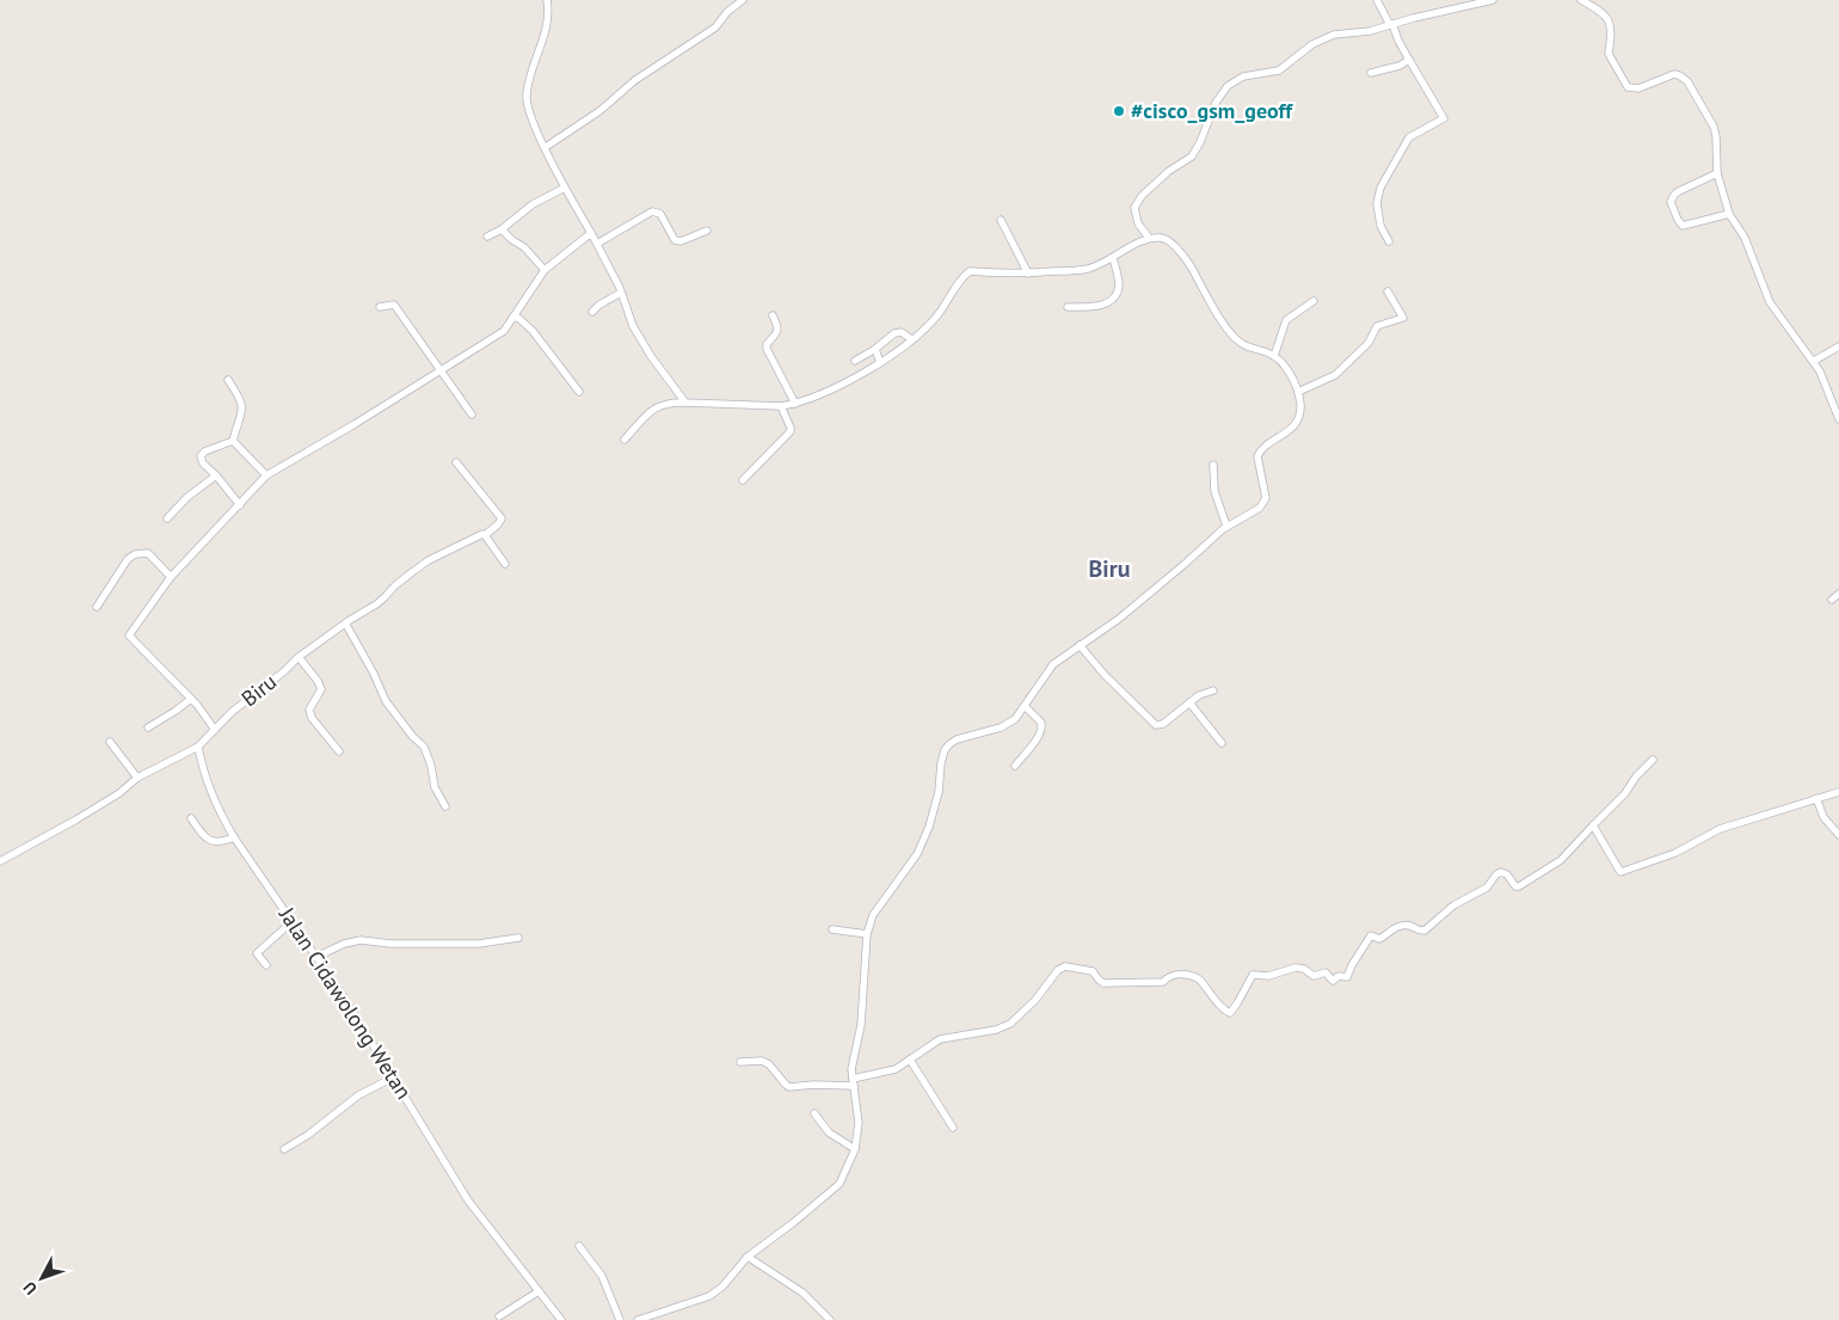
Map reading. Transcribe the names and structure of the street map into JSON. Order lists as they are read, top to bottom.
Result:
{
  "streets": {
    "street": ["Biru", "Jalan Cidawolong Wetan"]
  },
  "crossings": [
    ["Biru", "Jalan Cidawolong Wetan"]
  ],
  "districts": ["Biru"],
  "places": ["#cisco_gsm_geoff"],
  "north": "bottom left"
}
